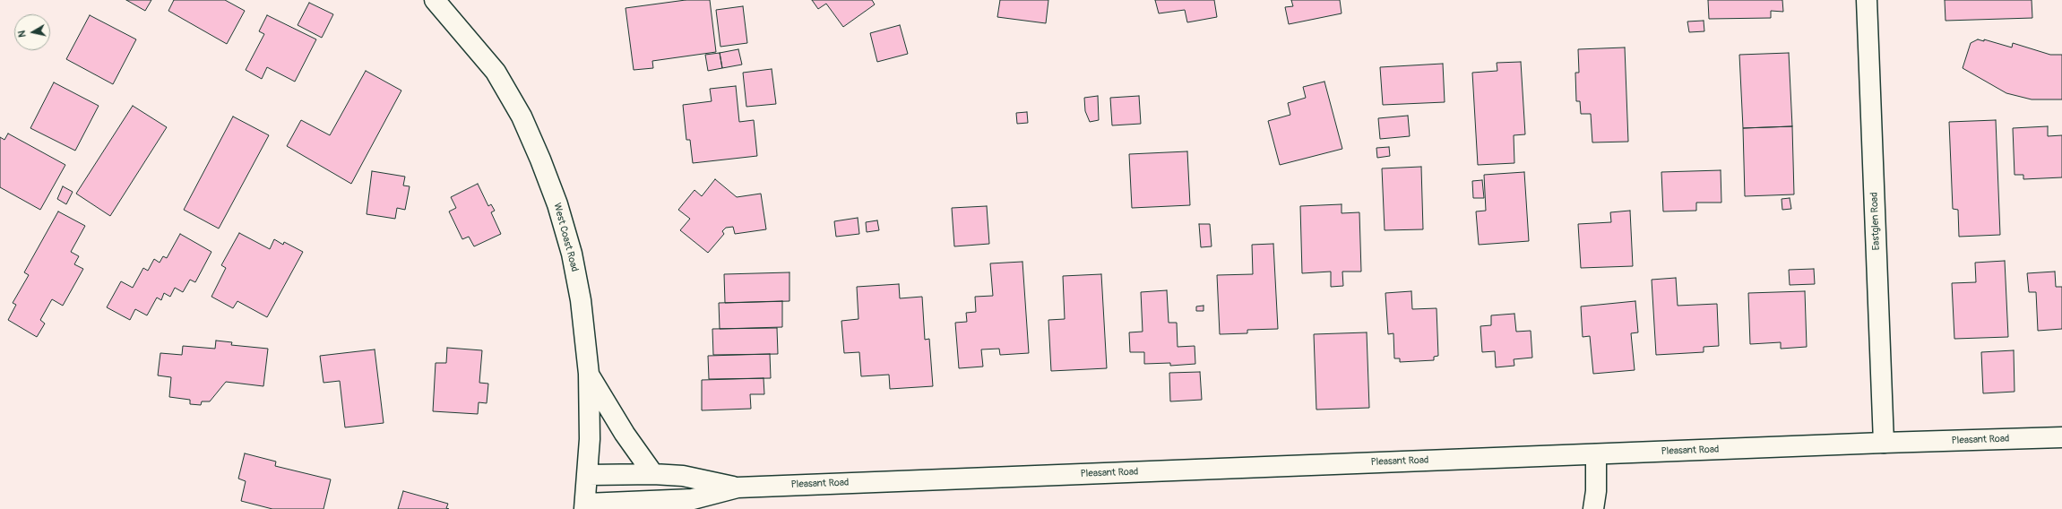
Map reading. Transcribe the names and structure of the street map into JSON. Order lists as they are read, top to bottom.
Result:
{
  "streets": {
    "main road": ["Eastglen Road", "West Coast Road", "Pleasant Road"]
  },
  "crossings": [
    ["Eastglen Road", "Pleasant Road"],
    ["West Coast Road", "Pleasant Road"]
  ],
  "north": "left"
}
